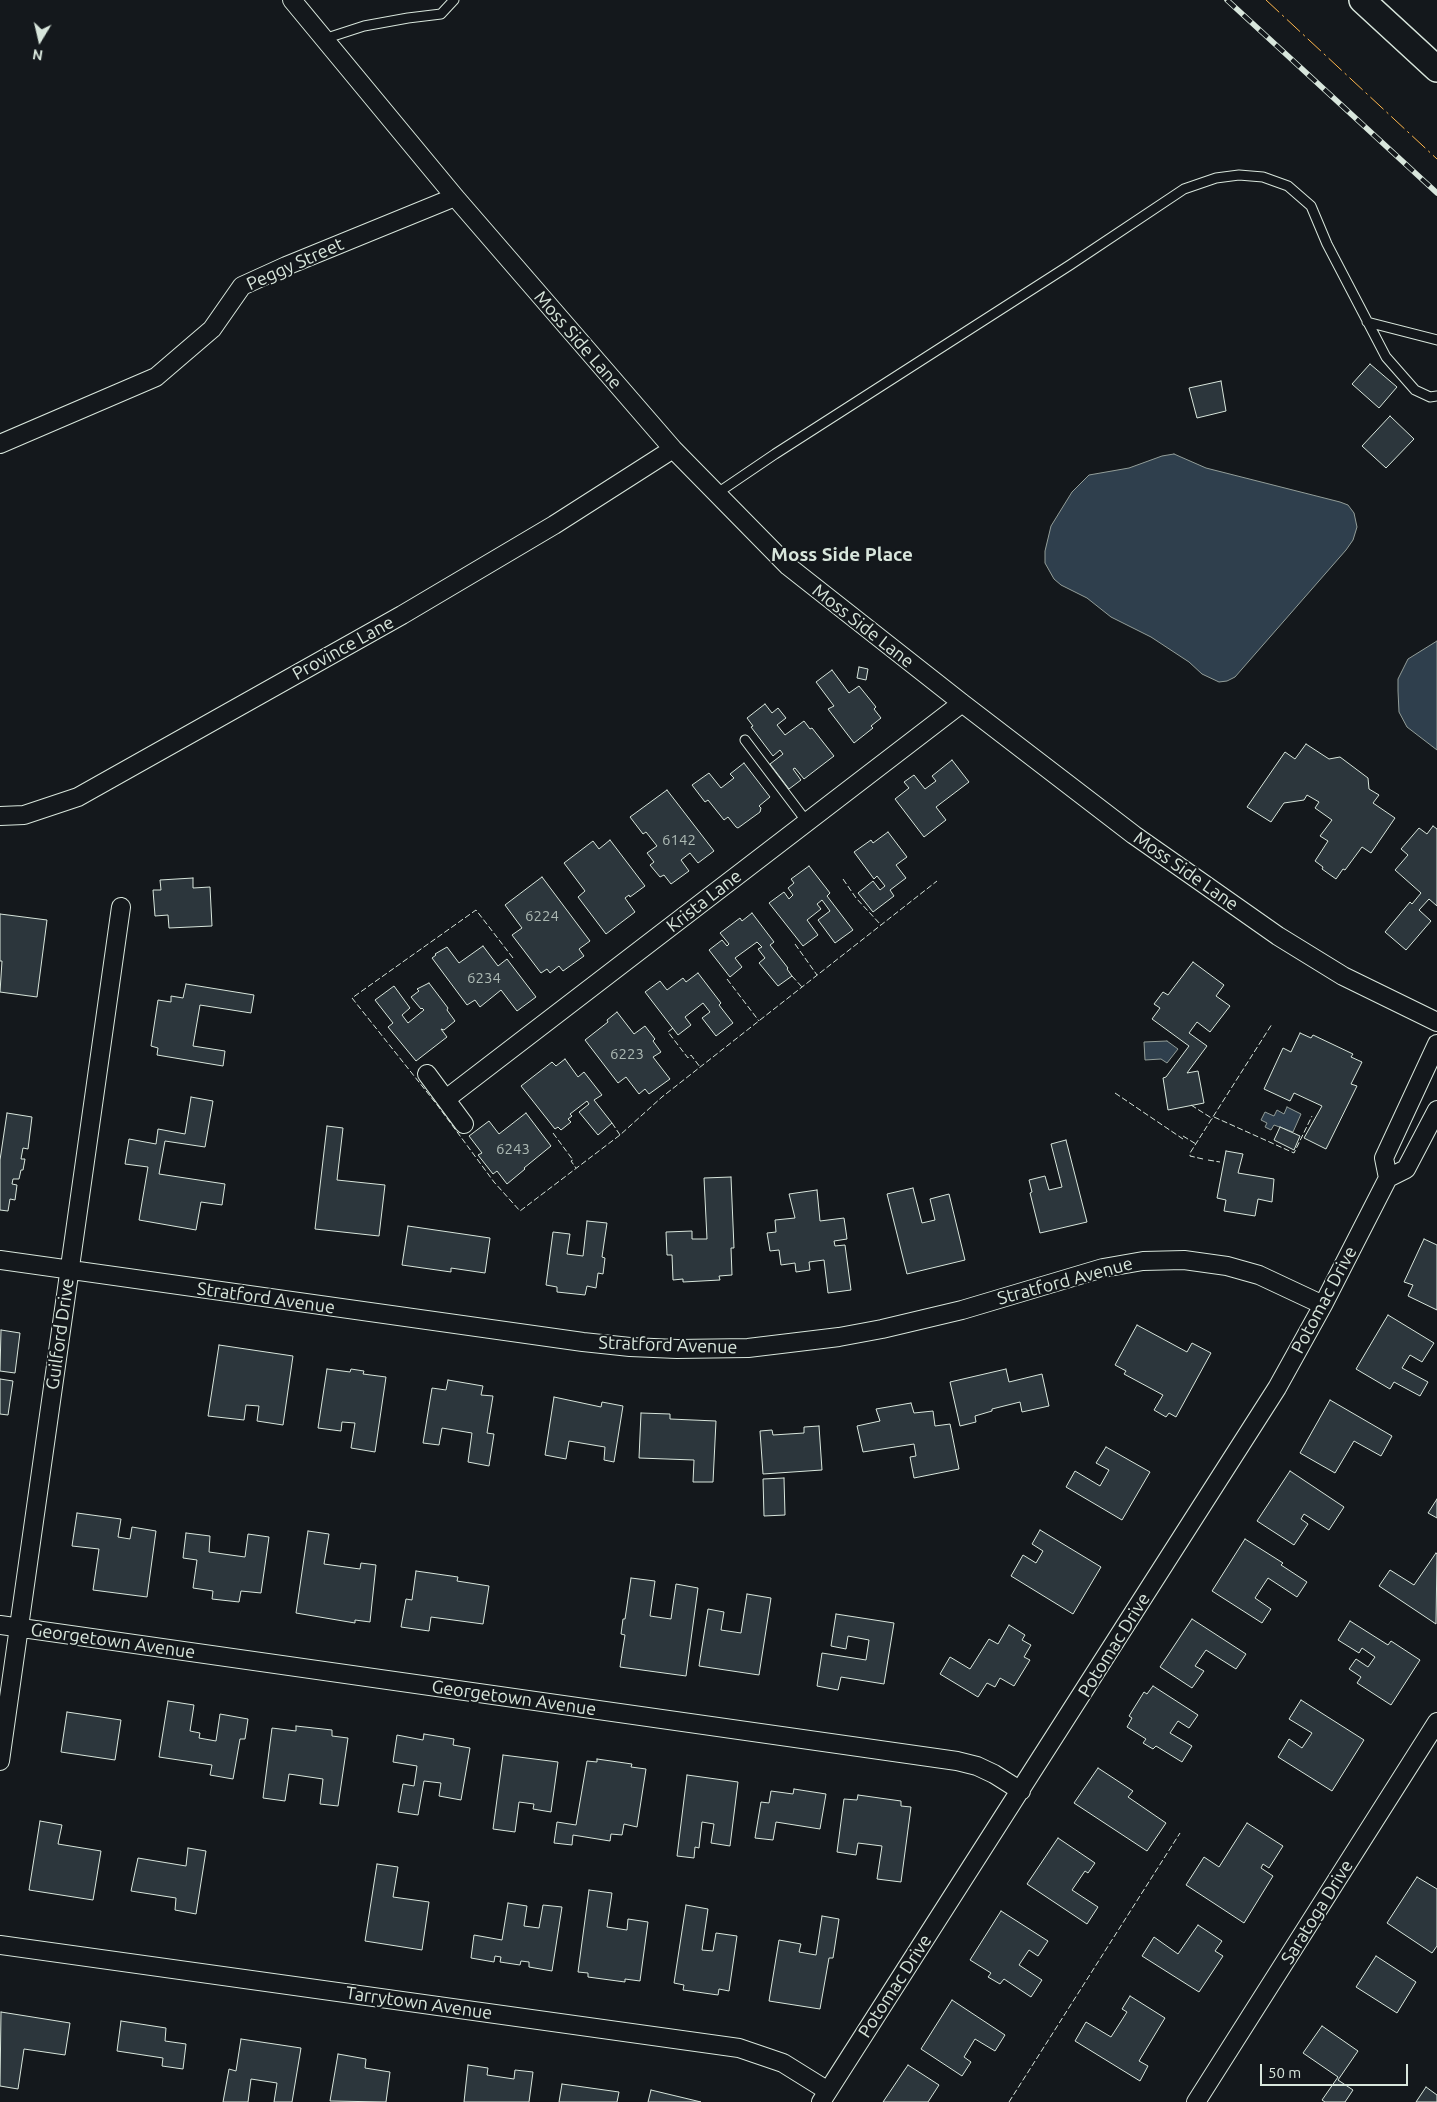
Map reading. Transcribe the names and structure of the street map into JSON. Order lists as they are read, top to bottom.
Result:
{
  "streets": {
    "street": [
      "Peggy Street",
      "Moss Side Lane",
      "Province Lane",
      "Krista Lane",
      "Stratford Avenue",
      "Potomac Drive",
      "Guilford Drive",
      "Georgetown Avenue",
      "Saratoga Drive",
      "Tarrytown Avenue"
    ]
  },
  "crossings": [
    ["Peggy Street", "Moss Side Lane"],
    ["Moss Side Lane", "Province Lane"],
    ["Moss Side Lane", "Krista Lane"],
    ["Stratford Avenue", "Potomac Drive"],
    ["Stratford Avenue", "Guilford Drive"],
    ["Potomac Drive", "Georgetown Avenue"],
    ["Potomac Drive", "Tarrytown Avenue"],
    ["Guilford Drive", "Georgetown Avenue"]
  ],
  "districts": ["Moss Side Place"],
  "house_numbers": [
    "6142",
    "6224",
    "6234",
    "6223",
    "6243"
  ],
  "scale_bar": "50 m",
  "north": "bottom"
}
